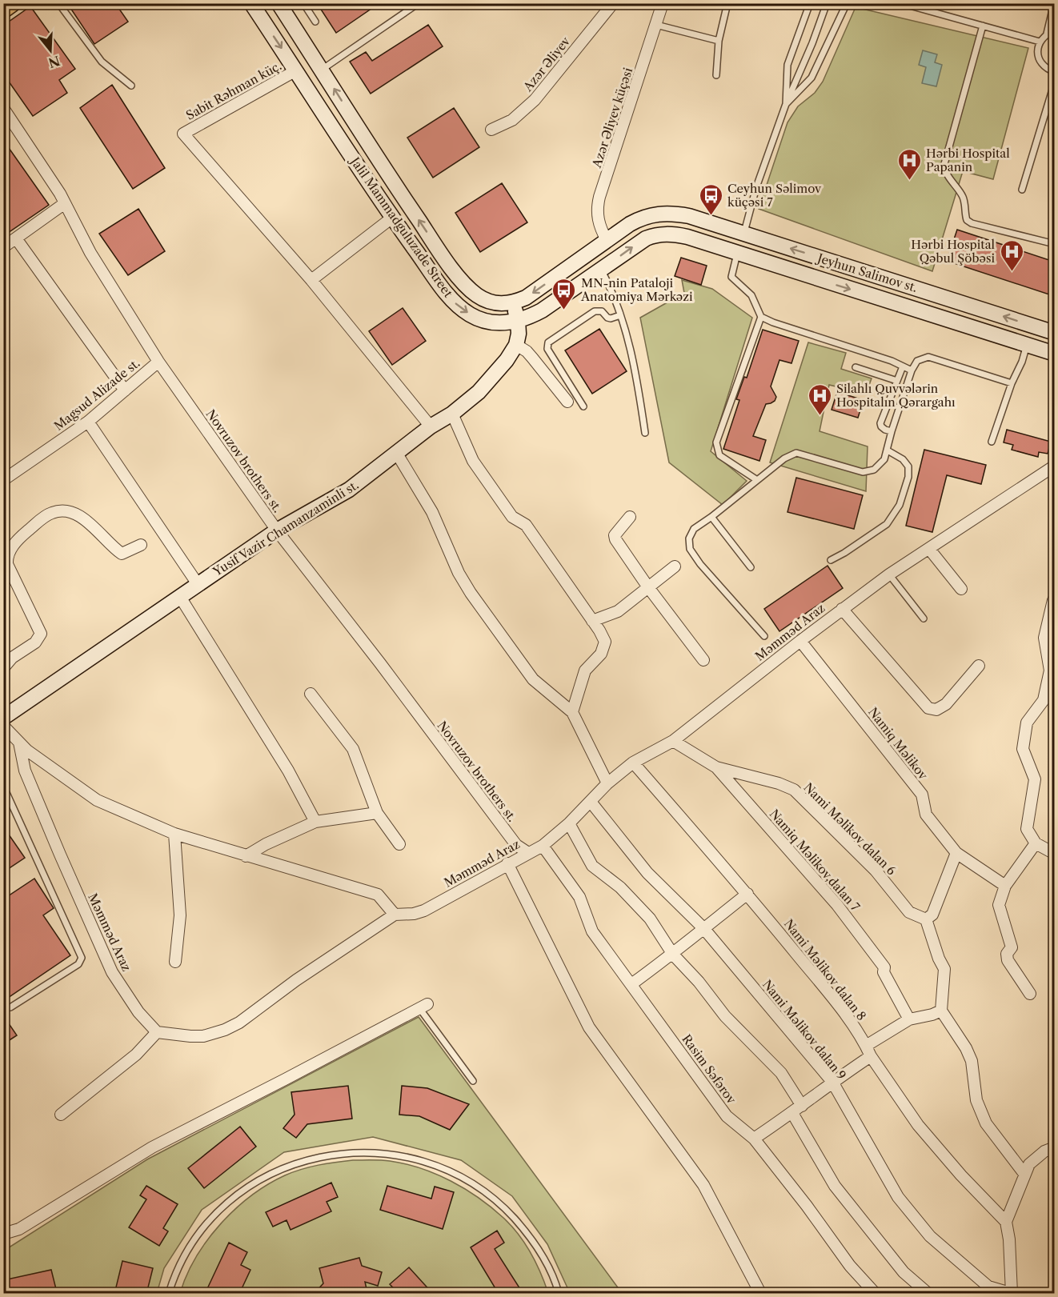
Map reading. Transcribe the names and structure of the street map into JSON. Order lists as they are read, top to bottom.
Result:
{
  "streets": {
    "main road": ["Jalil Mammadguluzade Street", "Jeyhun Salimov st.", "Yusif Vazir Chamanzaminli st."],
    "street": [
      "Azər Əliyev",
      "Sabit Rəhman küç.",
      "Azər Əliyev küçəsi",
      "Magsud Alizade st.",
      "Novruzov brothers st.",
      "Məmməd Araz",
      "Namiq Məlikov",
      "Nami Məlikov dalan 6",
      "Namiq Məlikov,dalan 7",
      "Nami Məlikov dalan 8",
      "Nami Məlikov dalan 9",
      "Rasim Səfərov"
    ]
  },
  "crossings": [
    ["Sabit Rəhman küç.", "Jalil Mammadguluzade Street"],
    ["Azər Əliyev küçəsi", "Jeyhun Salimov st."],
    ["Jalil Mammadguluzade Street", "Jeyhun Salimov st."],
    ["Magsud Alizade st.", "Novruzov brothers st."],
    ["Novruzov brothers st.", "Yusif Vazir Chamanzaminli st."],
    ["Novruzov brothers st.", "Məmməd Araz"],
    ["Məmməd Araz", "Namiq Məlikov"],
    ["Məmməd Araz", "Namiq Məlikov,dalan 7"],
    ["Məmməd Araz", "Nami Məlikov dalan 8"],
    ["Məmməd Araz", "Nami Məlikov dalan 9"],
    ["Məmməd Araz", "Rasim Səfərov"],
    ["Nami Məlikov dalan 6", "Namiq Məlikov,dalan 7"]
  ],
  "places": {
    "hospital": ["Hərbi Hospital Papanin", "Hərbi Hospital Qəbul Şöbəsi", "Silahlı Quvvələrin Hospitalın Qərargahı"],
    "bus stop": ["Ceyhun Səlimov küçəsi 7", "MN-nin Pataloji Anatomiya Mərkəzi"]
  },
  "north": "bottom"
}
